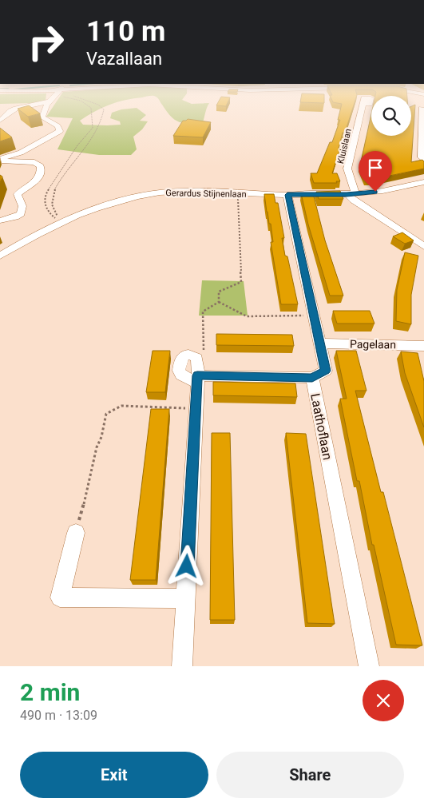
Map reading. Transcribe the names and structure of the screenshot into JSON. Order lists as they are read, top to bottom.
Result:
{
  "streets": {
    "street": [
      "Kluislaan",
      "Gerardus Stijnenlaan",
      "Pagelaan",
      "Laathoflaan"
    ]
  },
  "crossings": [
    ["Kluislaan", "Gerardus Stijnenlaan"],
    ["Gerardus Stijnenlaan", "Laathoflaan"],
    ["Pagelaan", "Laathoflaan"]
  ],
  "page": {
    "turn": ["110 m", "Vazallaan"],
    "heading": ["2 min", "490 m · 13:09"],
    "buttons": ["Exit", "Share"]
  }
}
